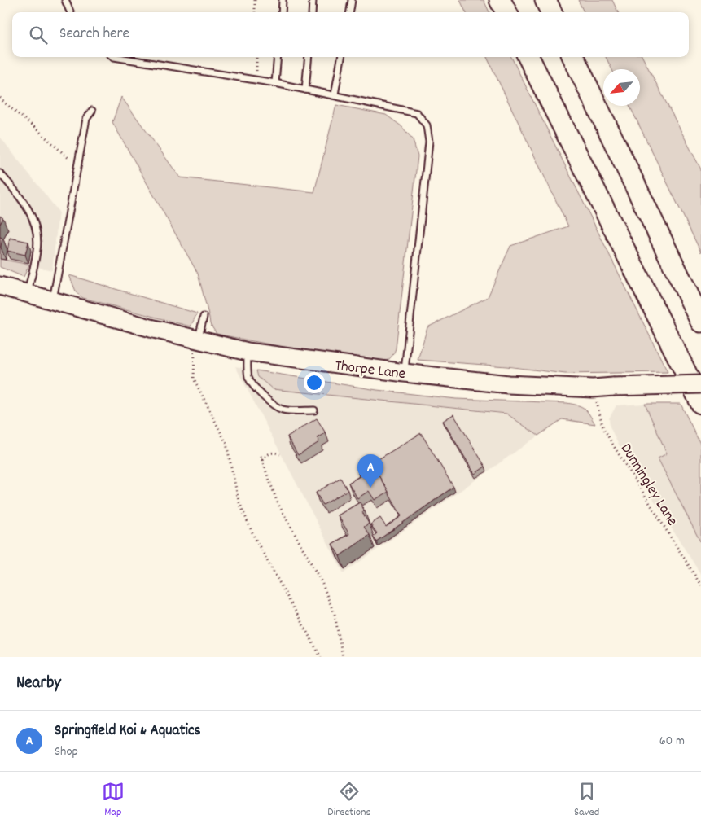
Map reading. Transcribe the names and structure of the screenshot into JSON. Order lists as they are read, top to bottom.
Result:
{
  "streets": {
    "main road": ["Thorpe Lane"],
    "path": ["Dunningley Lane"]
  },
  "crossings": [
    ["Thorpe Lane", "Dunningley Lane"]
  ],
  "north": "bottom left",
  "page": {
    "search": "Search here",
    "pins": "A",
    "heading": "Nearby",
    "list": [
      {
        "mark": "A",
        "name": "Springfield Koi & Aquatics",
        "note": "Shop",
        "value": "60 m"
      }
    ],
    "nav": ["Map", "Directions", "Saved"]
  }
}
